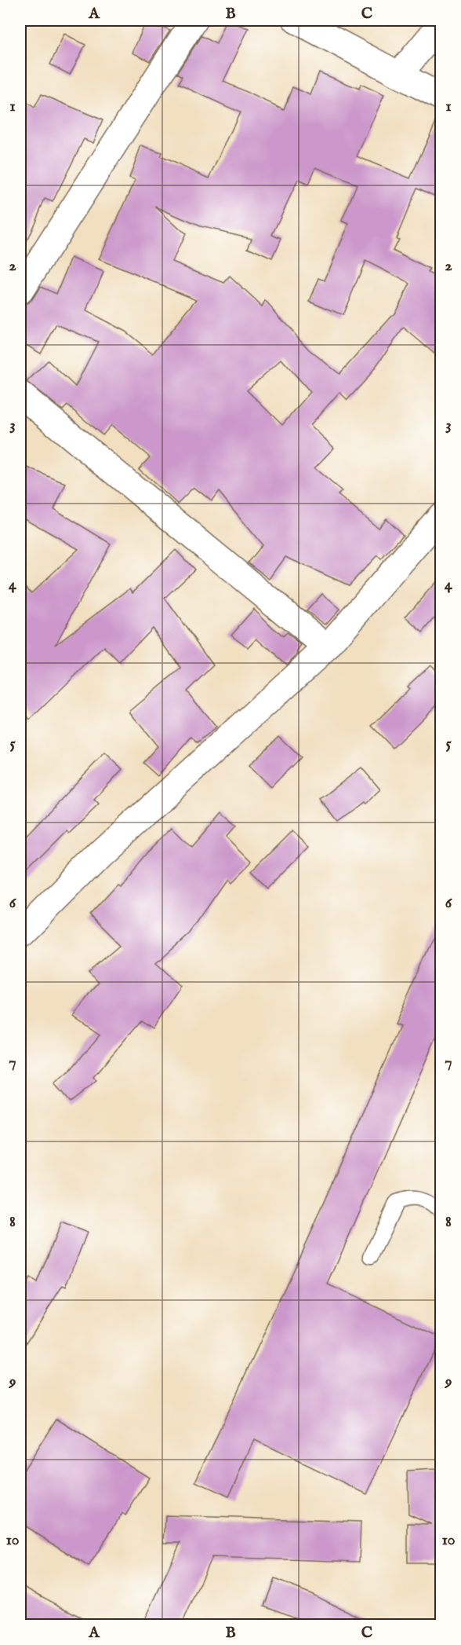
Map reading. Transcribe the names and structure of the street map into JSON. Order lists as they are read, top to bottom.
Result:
{
  "grid": {
    "columns": ["A", "B", "C"],
    "rows": [
      "1",
      "2",
      "3",
      "4",
      "5",
      "6",
      "7",
      "8",
      "9",
      "10"
    ]
  }
}
